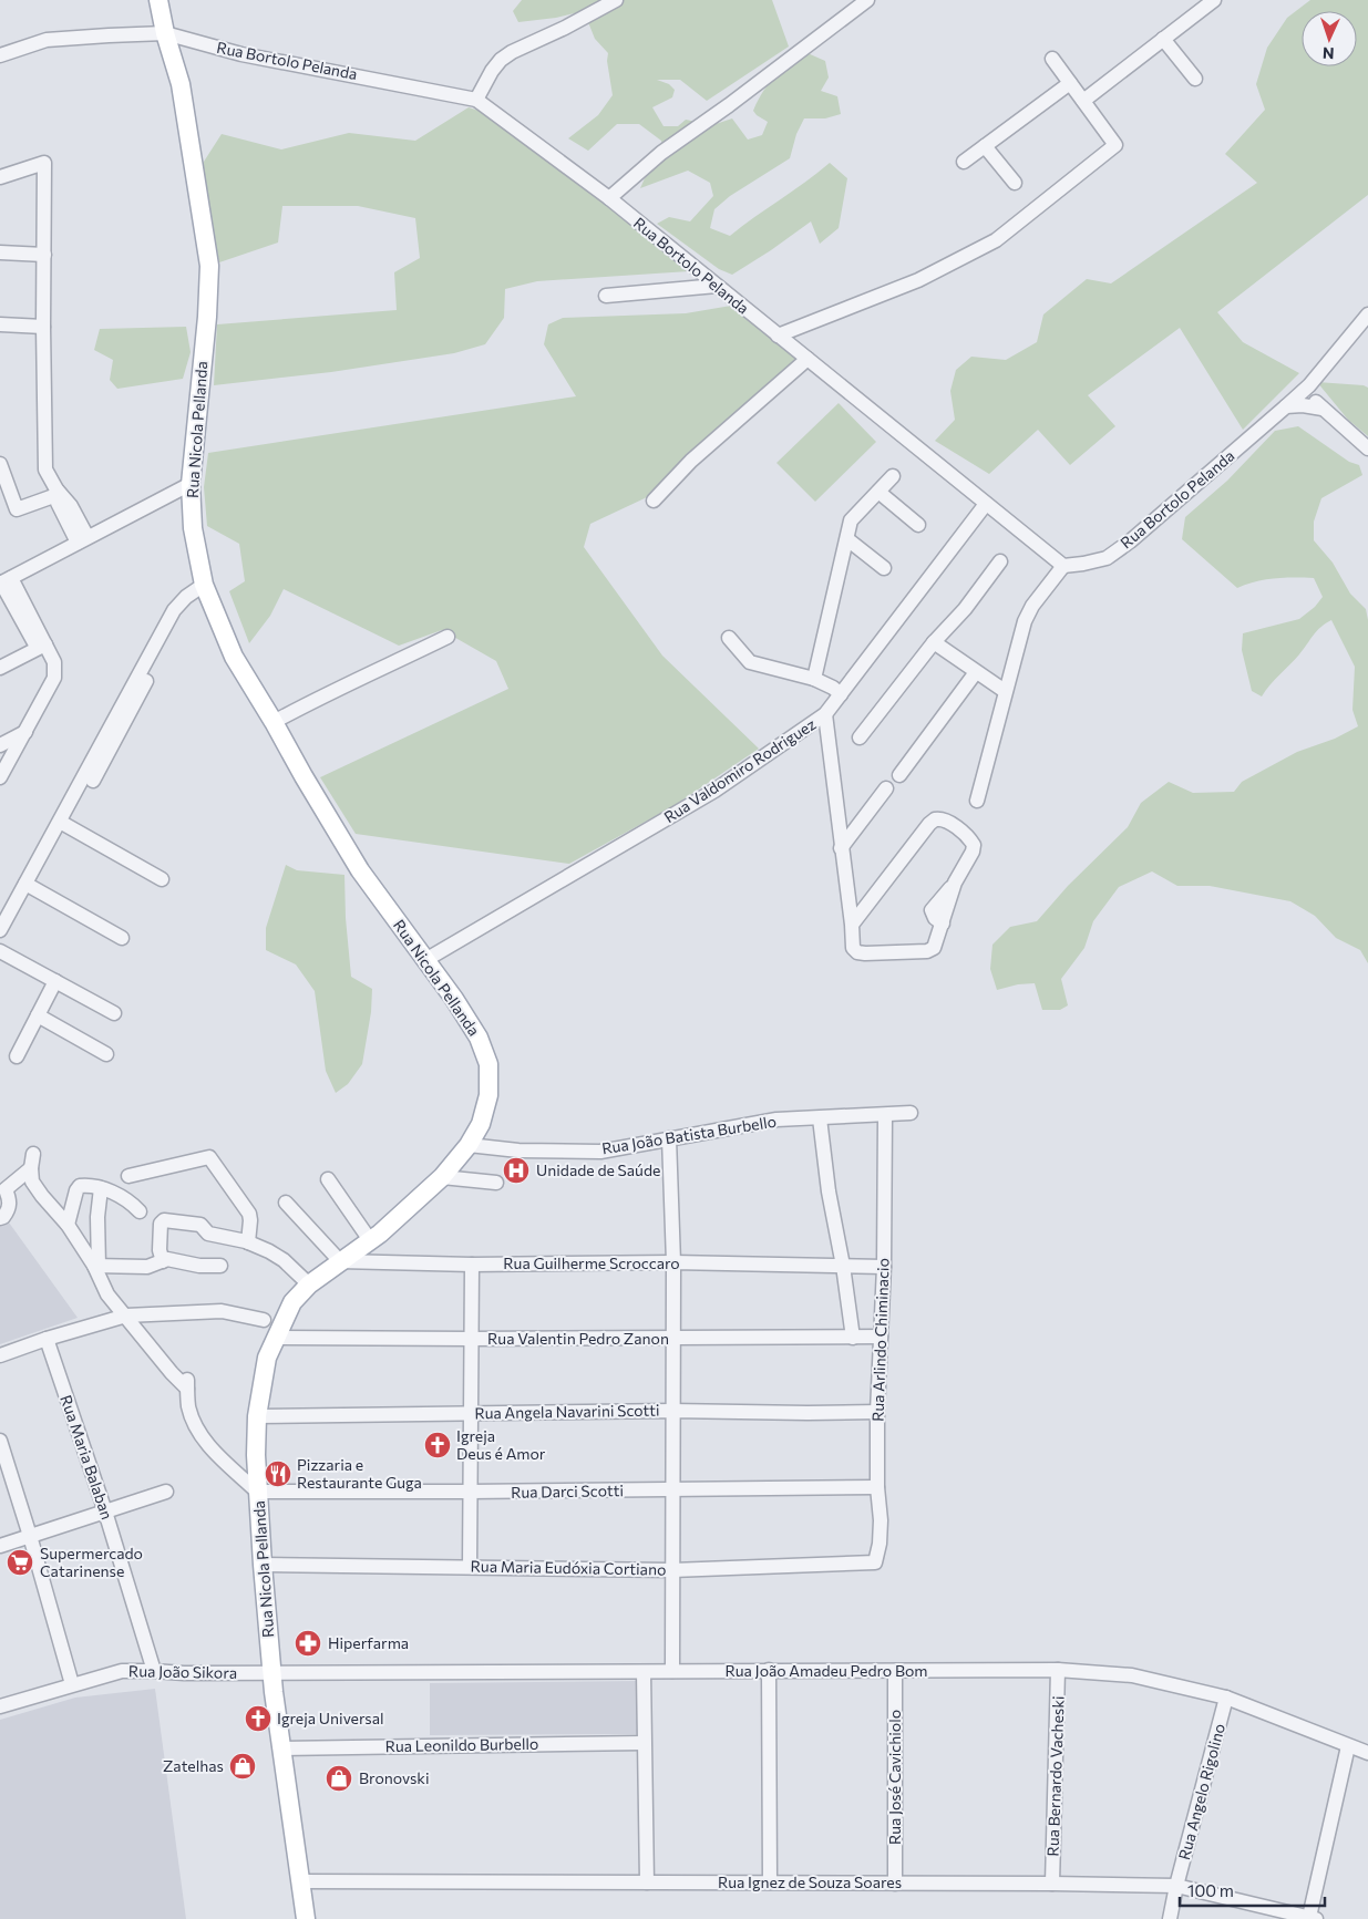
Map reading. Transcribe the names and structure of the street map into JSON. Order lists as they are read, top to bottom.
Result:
{
  "streets": {
    "main road": ["Rua Nicola Pellanda"],
    "street": [
      "Rua Bortolo Pelanda",
      "Rua Valdomiro Rodriguez",
      "Rua João Batista Burbello",
      "Rua Guilherme Scroccaro",
      "Rua Valentin Pedro Zanon",
      "Rua Arlindo Chiminacio",
      "Rua Angela Navarini Scotti",
      "Rua Maria Balaban",
      "Rua Darci Scotti",
      "Rua Maria Eudóxia Cortiano",
      "Rua João Amadeu Pedro Bom",
      "Rua João Sikora",
      "Rua Leonildo Burbello",
      "Rua Bernardo Vacheski",
      "Rua José Cavichiolo",
      "Rua Angelo Rigolino",
      "Rua Ignez de Souza Soares"
    ]
  },
  "crossings": [
    ["Rua Bortolo Pelanda", "Rua Nicola Pellanda"],
    ["Rua Bortolo Pelanda", "Rua Valdomiro Rodriguez"],
    ["Rua Nicola Pellanda", "Rua Valdomiro Rodriguez"],
    ["Rua Nicola Pellanda", "Rua João Batista Burbello"],
    ["Rua Nicola Pellanda", "Rua Guilherme Scroccaro"],
    ["Rua Nicola Pellanda", "Rua Valentin Pedro Zanon"],
    ["Rua Nicola Pellanda", "Rua Angela Navarini Scotti"],
    ["Rua Nicola Pellanda", "Rua Darci Scotti"],
    ["Rua Nicola Pellanda", "Rua Maria Eudóxia Cortiano"],
    ["Rua Nicola Pellanda", "Rua João Amadeu Pedro Bom"],
    ["Rua Nicola Pellanda", "Rua João Sikora"],
    ["Rua Nicola Pellanda", "Rua Leonildo Burbello"],
    ["Rua Nicola Pellanda", "Rua Ignez de Souza Soares"],
    ["Rua João Batista Burbello", "Rua Arlindo Chiminacio"],
    ["Rua Guilherme Scroccaro", "Rua Arlindo Chiminacio"],
    ["Rua Valentin Pedro Zanon", "Rua Arlindo Chiminacio"],
    ["Rua Arlindo Chiminacio", "Rua Angela Navarini Scotti"],
    ["Rua Arlindo Chiminacio", "Rua Darci Scotti"],
    ["Rua Arlindo Chiminacio", "Rua Maria Eudóxia Cortiano"],
    ["Rua Maria Balaban", "Rua João Sikora"],
    ["Rua João Amadeu Pedro Bom", "Rua João Sikora"],
    ["Rua João Amadeu Pedro Bom", "Rua Bernardo Vacheski"],
    ["Rua João Amadeu Pedro Bom", "Rua José Cavichiolo"],
    ["Rua João Amadeu Pedro Bom", "Rua Angelo Rigolino"],
    ["Rua Bernardo Vacheski", "Rua Ignez de Souza Soares"],
    ["Rua José Cavichiolo", "Rua Ignez de Souza Soares"],
    ["Rua Angelo Rigolino", "Rua Ignez de Souza Soares"]
  ],
  "places": {
    "hospital": ["Unidade de Saúde"],
    "church": ["Igreja Deus é Amor", "Igreja Universal"],
    "restaurant": ["Pizzaria e Restaurante Guga"],
    "supermarket": ["Supermercado Catarinense"],
    "pharmacy": ["Hiperfarma"],
    "shop": ["Zatelhas", "Bronovski"]
  },
  "scale_bar": "100 m",
  "north": "bottom"
}
